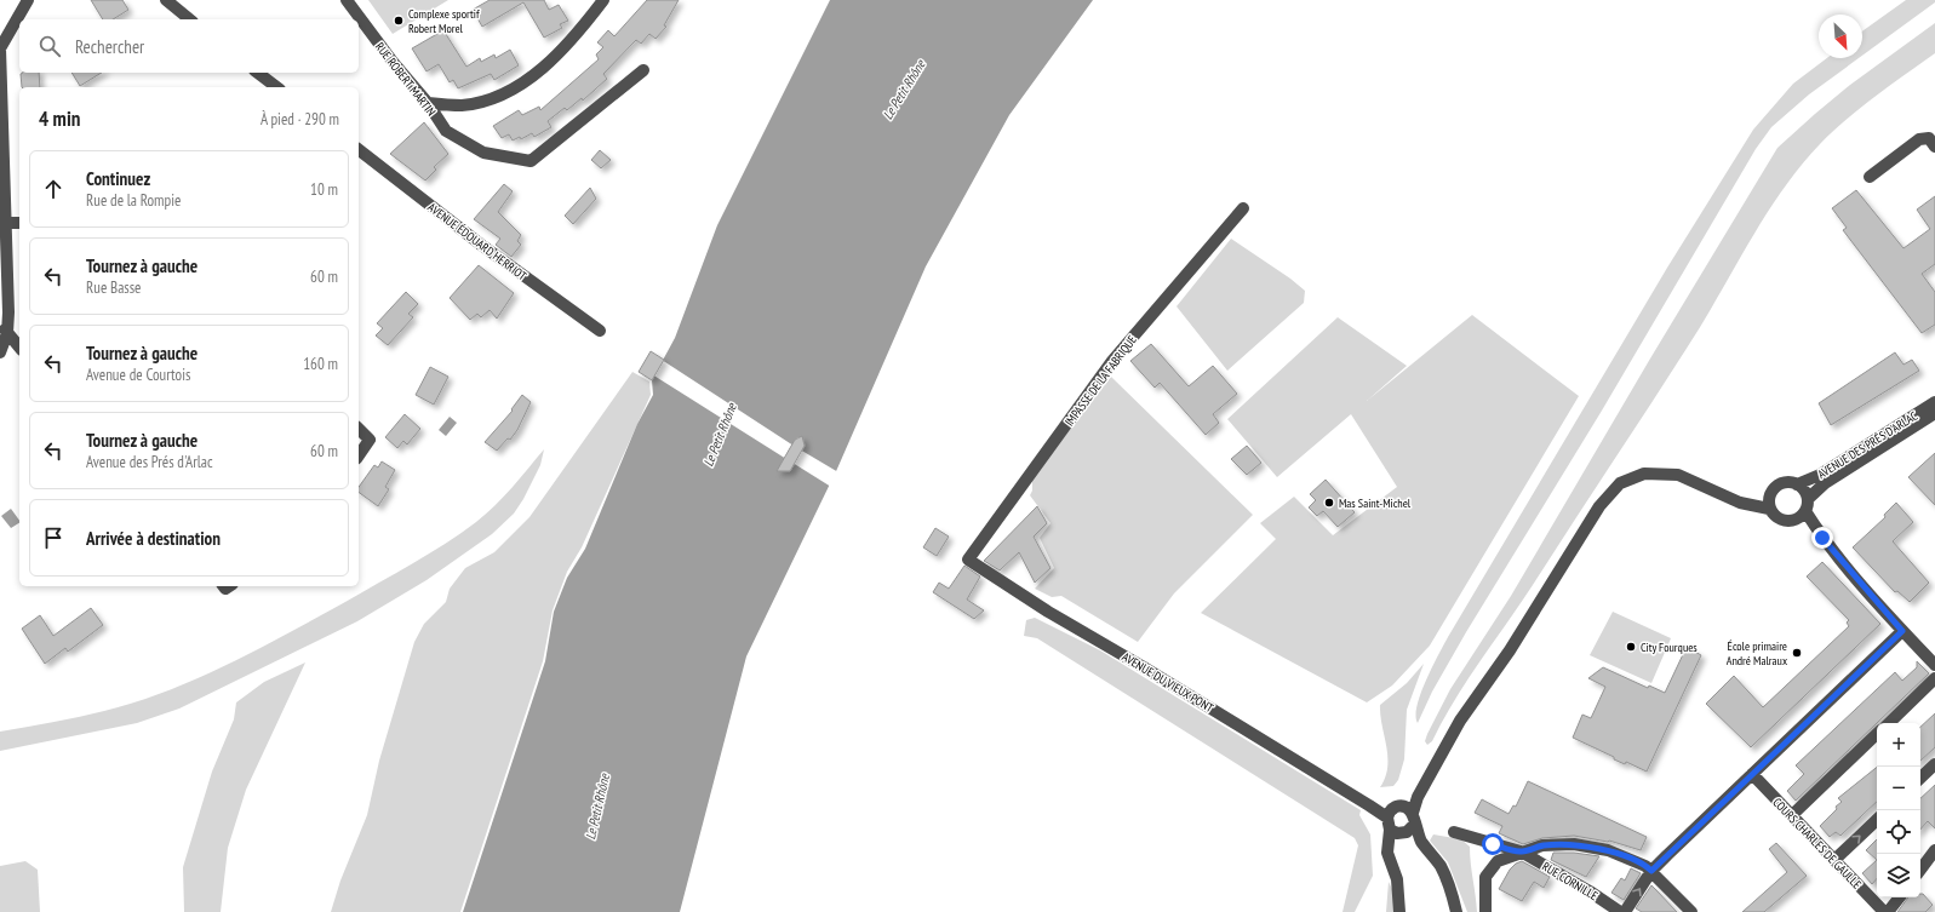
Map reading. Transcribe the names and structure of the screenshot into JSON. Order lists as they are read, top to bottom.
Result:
{
  "streets": {
    "street": [
      "RUE ROBERT MARTIN",
      "AVENUE ÉDOUARD HERRIOT",
      "IMPASSE DE LA FABRIQUE",
      "AVENUE DES PRÉS D'ARLAC",
      "AVENUE DU VIEUX PONT",
      "COURS CHARLES DE GAULLE",
      "RUE CORNILLE"
    ]
  },
  "crossings": [
    ["IMPASSE DE LA FABRIQUE", "AVENUE DU VIEUX PONT"]
  ],
  "water": ["Le Petit Rhône"],
  "places": [
    "Complexe sportif Robert Morel",
    "Mas Saint-Michel",
    "City Fourques",
    "École primaire André Malraux"
  ],
  "north": "bottom right",
  "page": {
    "search": "Rechercher",
    "heading": ["4 min", "À pied · 290 m"],
    "list": [
      ["Continuez", "Rue de la Rompie", "10 m"],
      ["Tournez à gauche", "Rue Basse", "60 m"],
      ["Tournez à gauche", "Avenue de Courtois", "160 m"],
      ["Tournez à gauche", "Avenue des Prés d'Arlac", "60 m"],
      "Arrivée à destination"
    ],
    "map_buttons": ["+", "−"]
  }
}
